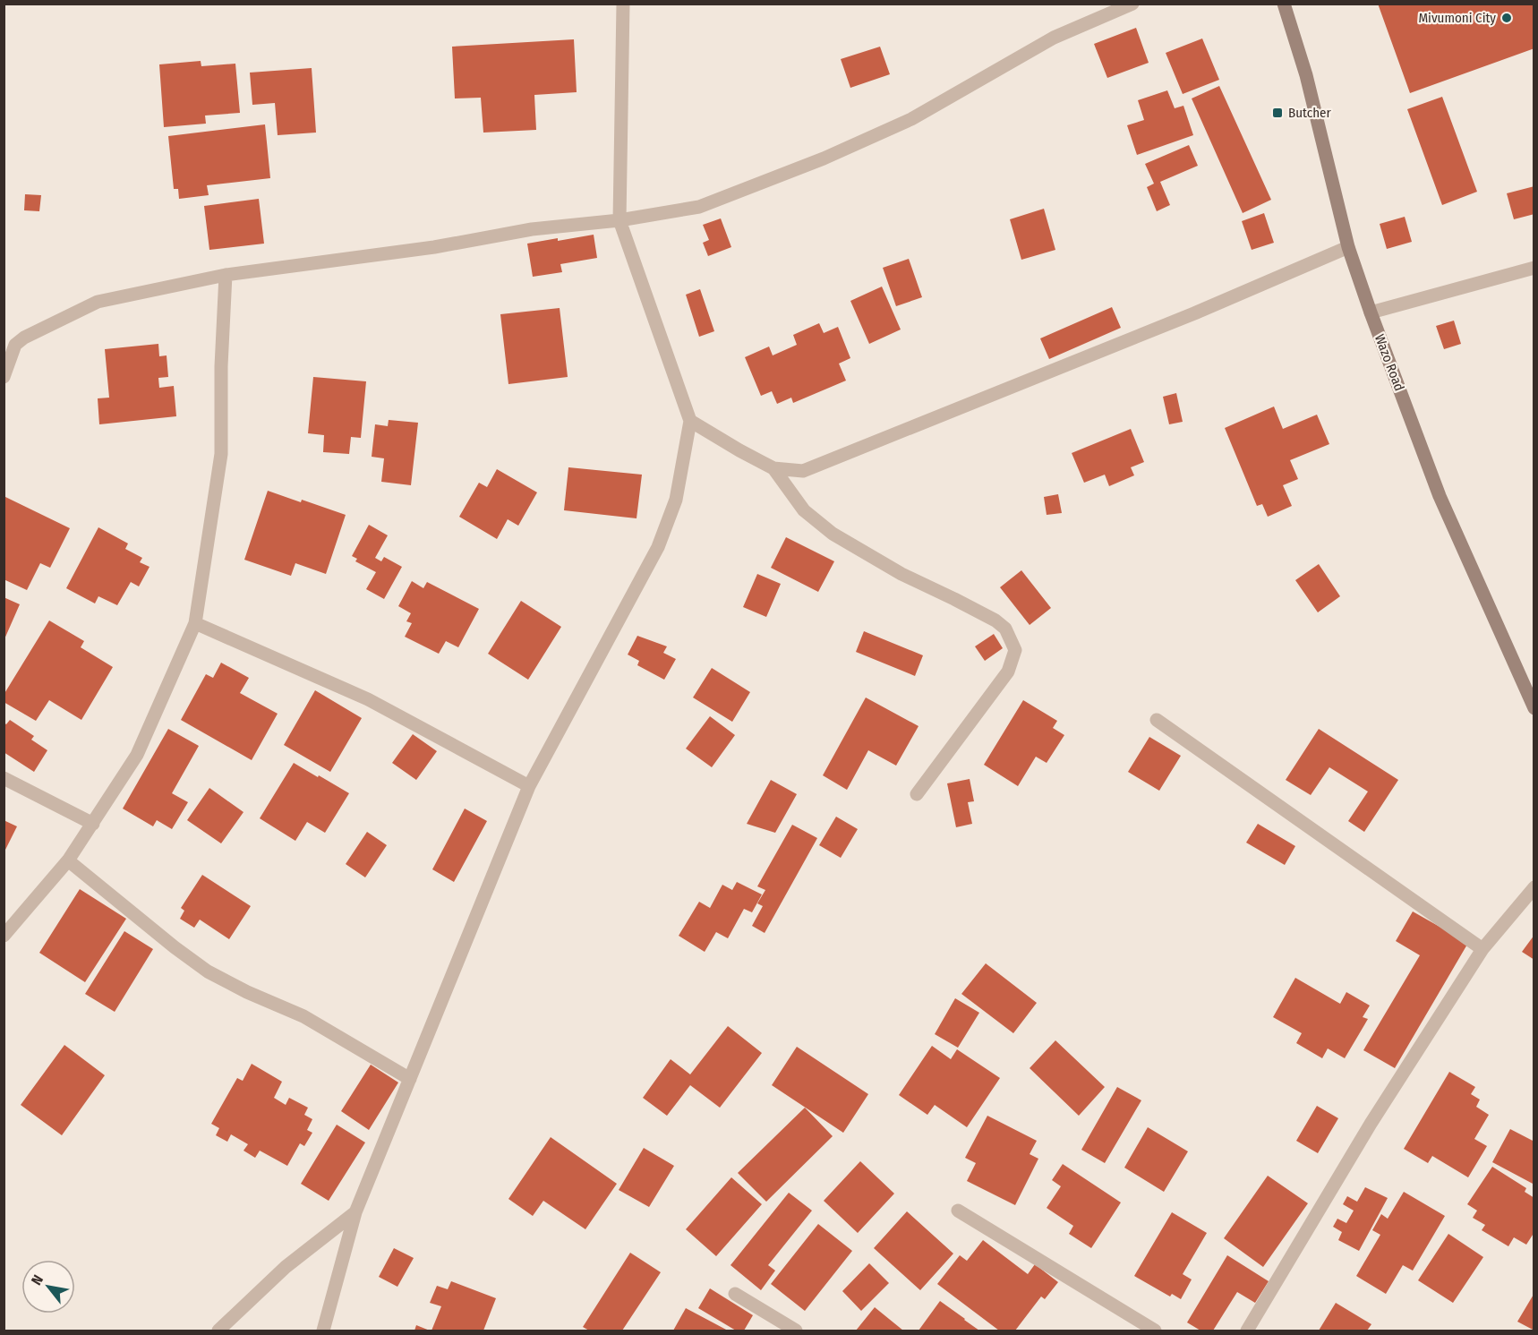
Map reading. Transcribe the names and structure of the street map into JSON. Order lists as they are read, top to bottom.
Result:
{
  "streets": {
    "main road": ["Wazo Road"]
  },
  "places": {
    "other": ["Mivumoni City"],
    "transit": ["Butcher"]
  },
  "north": "top left"
}
